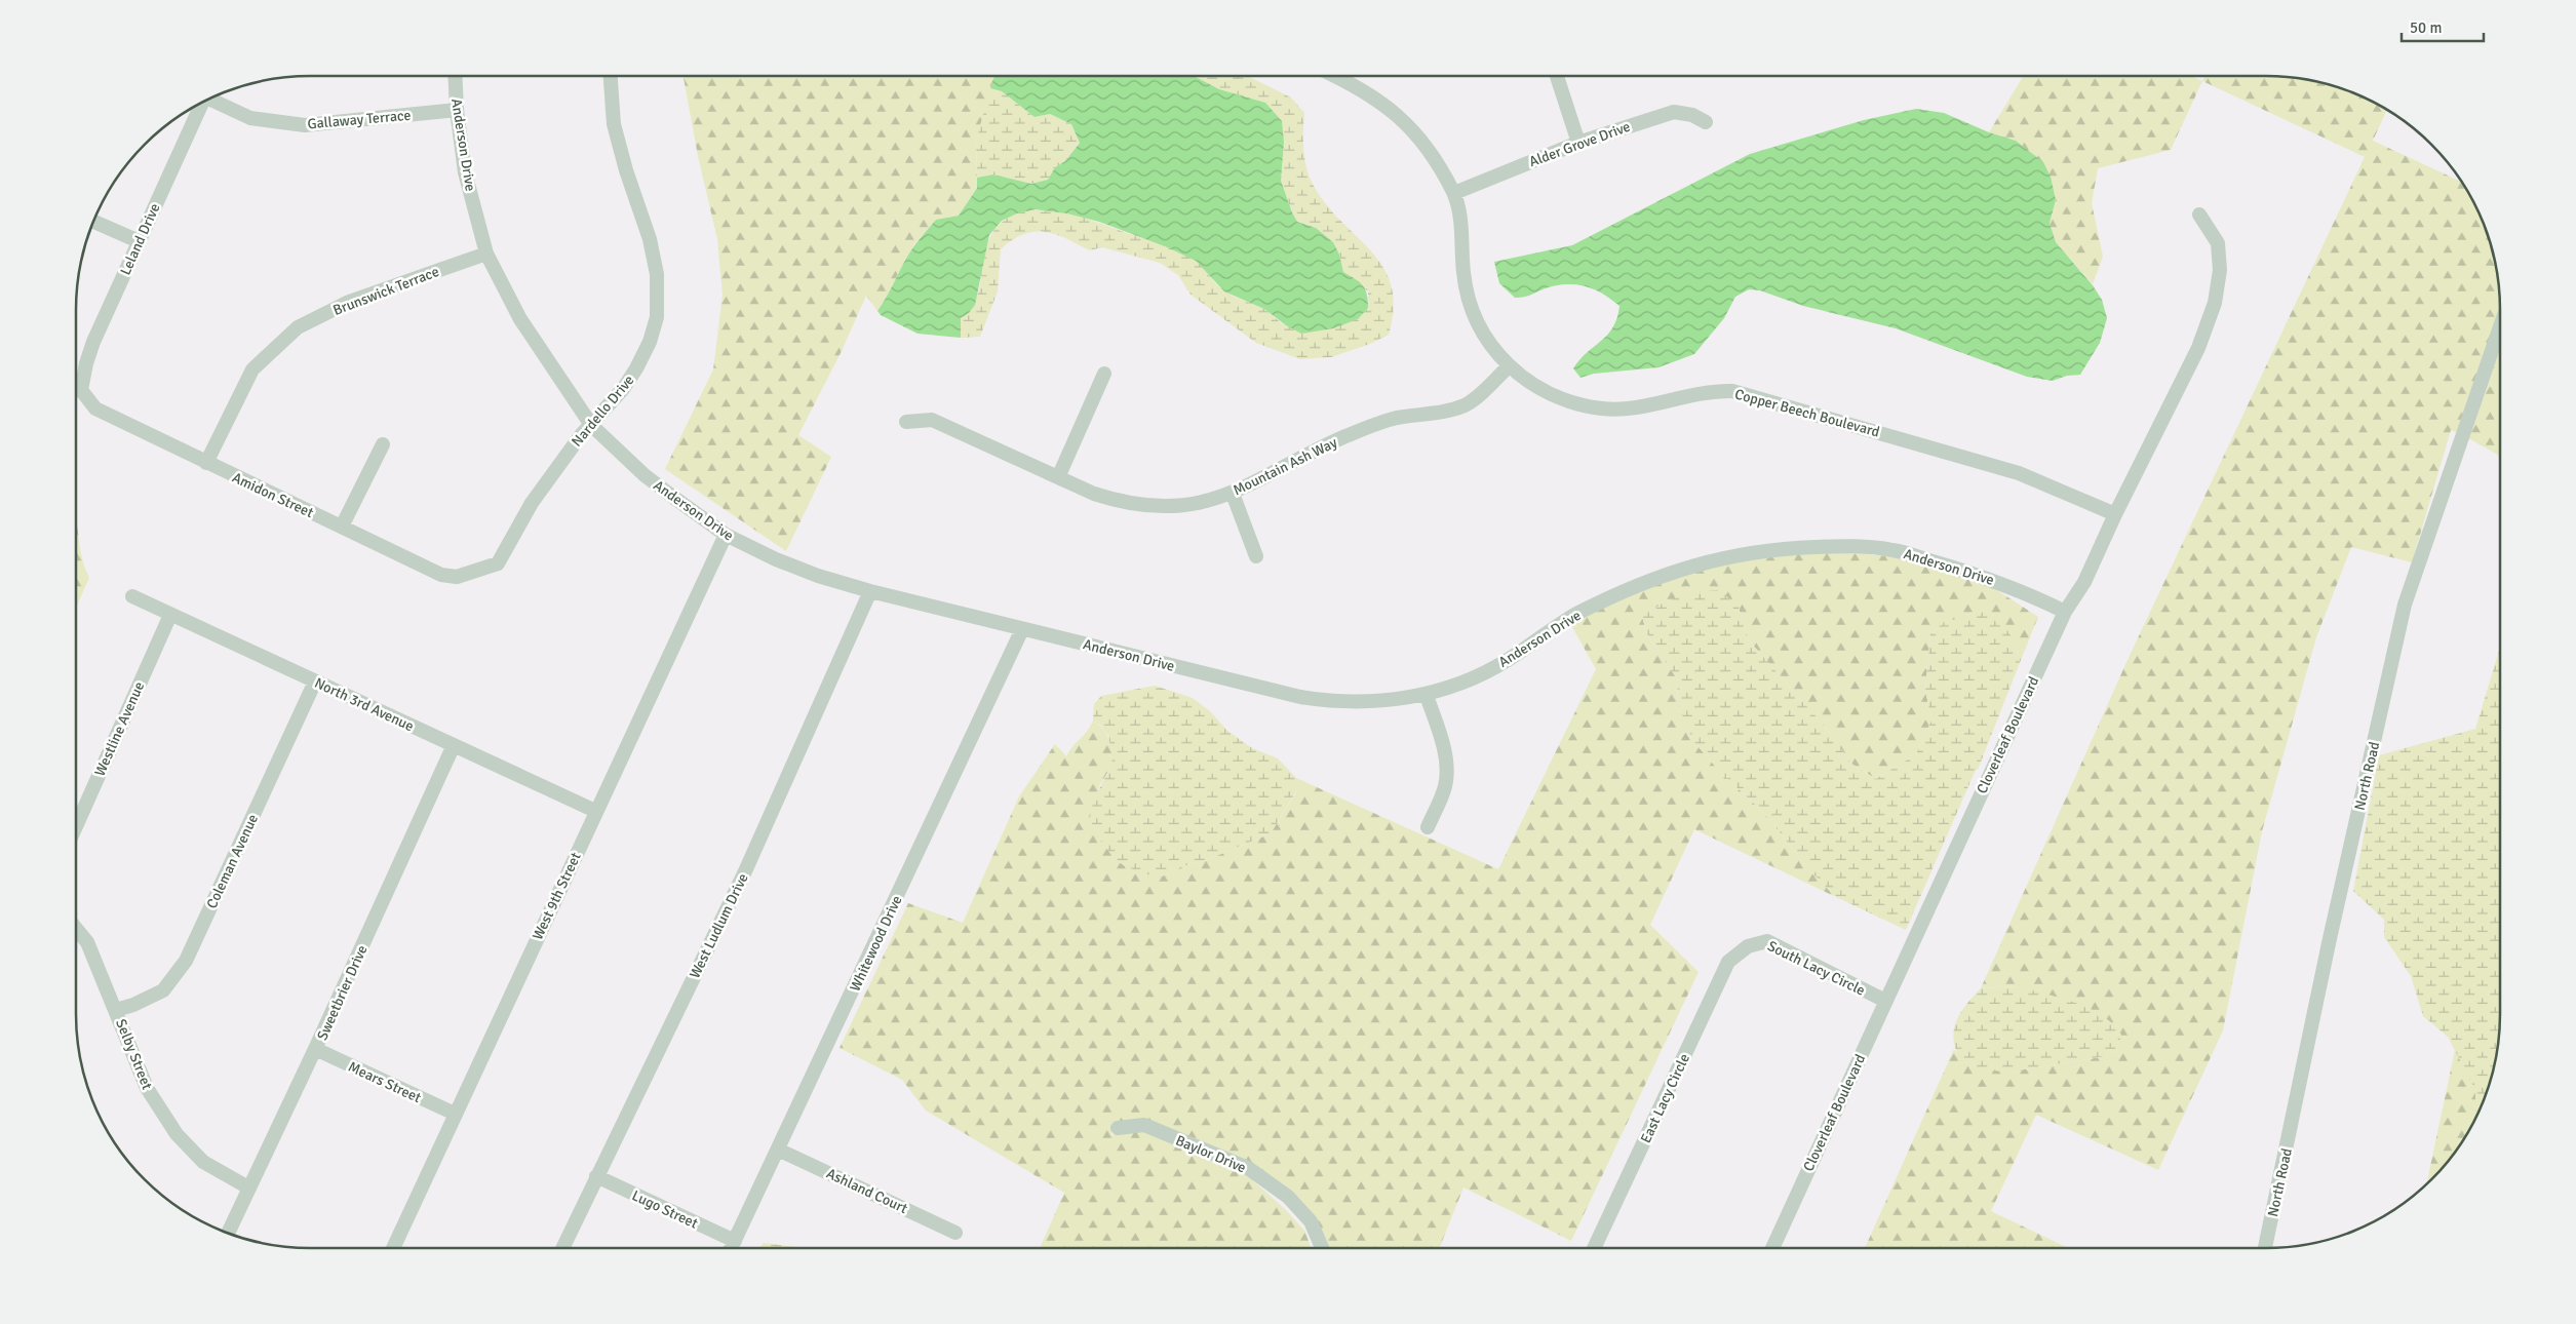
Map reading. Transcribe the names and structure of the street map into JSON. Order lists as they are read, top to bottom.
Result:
{
  "streets": {
    "street": [
      "Gallaway Terrace",
      "Alder Grove Drive",
      "Anderson Drive",
      "Leland Drive",
      "Brunswick Terrace",
      "Nardello Drive",
      "Copper Beech Boulevard",
      "Mountain Ash Way",
      "Amidon Street",
      "North 3rd Avenue",
      "Westline Avenue",
      "Cloverleaf Boulevard",
      "North Road",
      "Coleman Avenue",
      "West 9th Street",
      "West Ludlum Drive",
      "Whitewood Drive",
      "South Lacy Circle",
      "Sweetbrier Drive",
      "Selby Street",
      "Mears Street",
      "East Lacy Circle",
      "Baylor Drive",
      "Ashland Court",
      "Lugo Street"
    ]
  },
  "crossings": [
    ["Gallaway Terrace", "Anderson Drive"],
    ["Alder Grove Drive", "Copper Beech Boulevard"],
    ["Anderson Drive", "Brunswick Terrace"],
    ["Anderson Drive", "Nardello Drive"],
    ["Anderson Drive", "Cloverleaf Boulevard"],
    ["Anderson Drive", "West 9th Street"],
    ["Anderson Drive", "West Ludlum Drive"],
    ["Anderson Drive", "Whitewood Drive"],
    ["Leland Drive", "Amidon Street"],
    ["Brunswick Terrace", "Amidon Street"],
    ["Nardello Drive", "Amidon Street"],
    ["Copper Beech Boulevard", "Mountain Ash Way"],
    ["Copper Beech Boulevard", "Cloverleaf Boulevard"],
    ["North 3rd Avenue", "Westline Avenue"],
    ["North 3rd Avenue", "Coleman Avenue"],
    ["North 3rd Avenue", "West 9th Street"],
    ["North 3rd Avenue", "Sweetbrier Drive"],
    ["Cloverleaf Boulevard", "South Lacy Circle"],
    ["Coleman Avenue", "Selby Street"],
    ["West 9th Street", "Mears Street"],
    ["West Ludlum Drive", "Lugo Street"],
    ["Whitewood Drive", "Ashland Court"],
    ["Whitewood Drive", "Lugo Street"],
    ["South Lacy Circle", "East Lacy Circle"],
    ["Sweetbrier Drive", "Selby Street"],
    ["Sweetbrier Drive", "Mears Street"]
  ],
  "scale_bar": "50 m"
}
